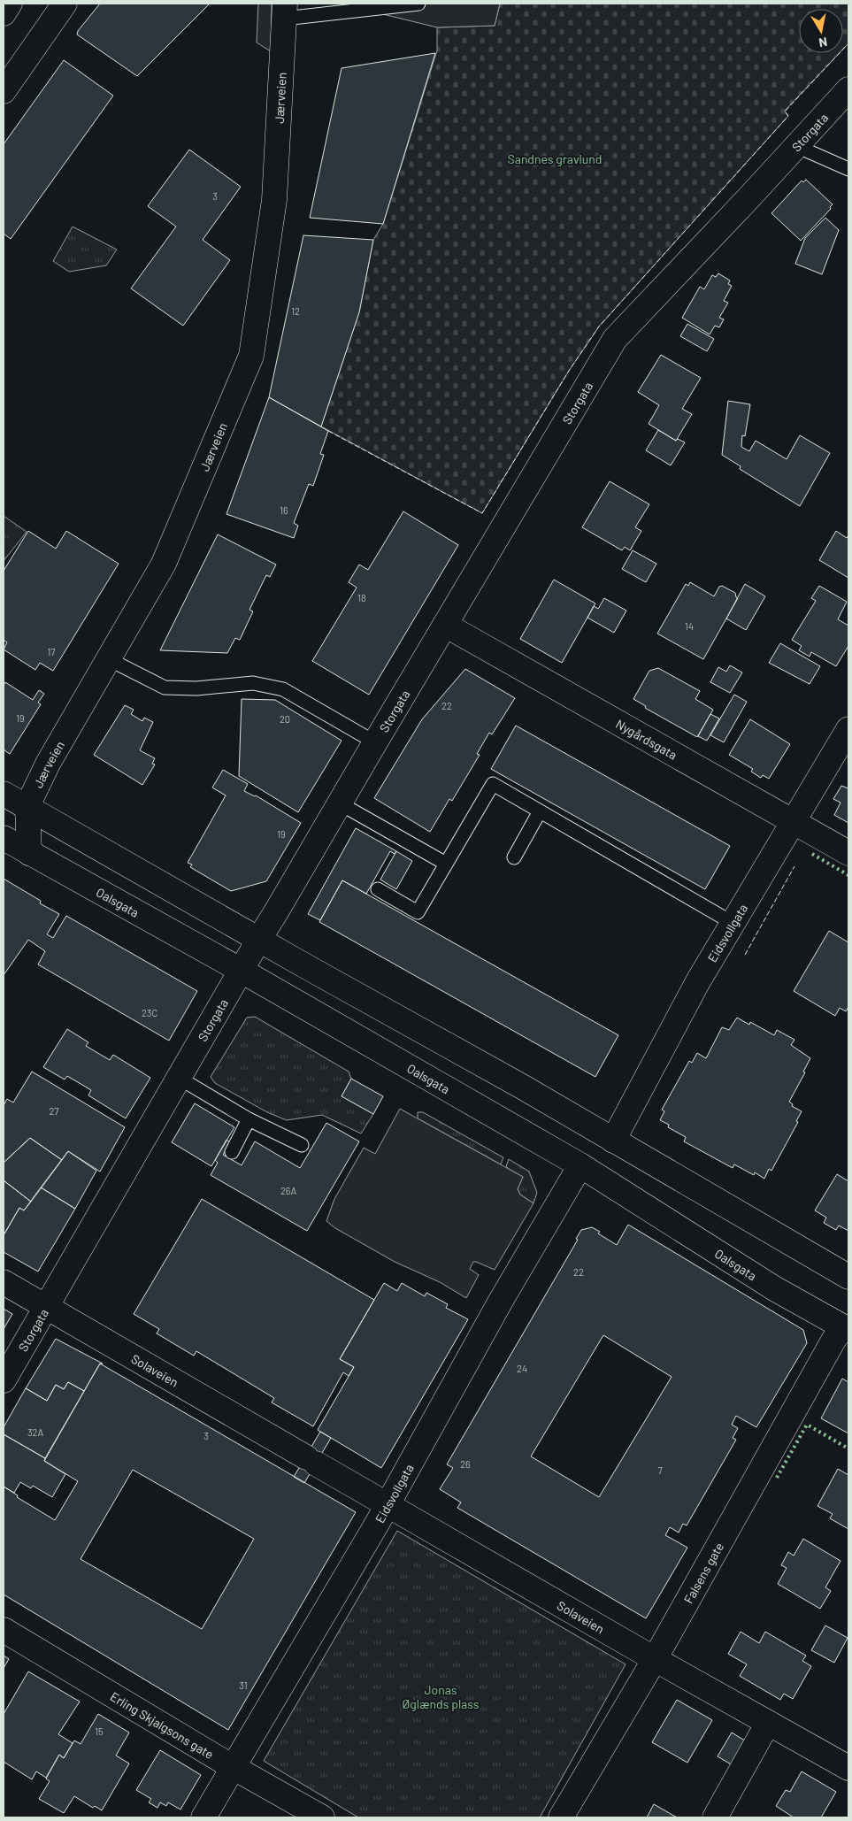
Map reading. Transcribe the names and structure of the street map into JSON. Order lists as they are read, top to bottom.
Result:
{
  "streets": {
    "street": [
      "Jærveien",
      "Storgata",
      "Nygårdsgata",
      "Oalsgata",
      "Eidsvollgata",
      "Solaveien",
      "Falsens gate",
      "Erling Skjalgsons gate"
    ]
  },
  "crossings": [
    ["Jærveien", "Oalsgata"],
    ["Storgata", "Nygårdsgata"],
    ["Storgata", "Oalsgata"],
    ["Storgata", "Solaveien"],
    ["Nygårdsgata", "Eidsvollgata"],
    ["Oalsgata", "Eidsvollgata"],
    ["Oalsgata", "Falsens gate"],
    ["Eidsvollgata", "Solaveien"],
    ["Eidsvollgata", "Erling Skjalgsons gate"],
    ["Solaveien", "Falsens gate"]
  ],
  "parks": ["Sandnes gravlund", "Jonas Øglænds plass"],
  "house_numbers": [
    "3",
    "12",
    "16",
    "18",
    "14",
    "17",
    "22",
    "19",
    "20",
    "19",
    "23C",
    "27",
    "26A",
    "22",
    "24",
    "32A",
    "3",
    "26",
    "7",
    "31",
    "15"
  ],
  "north": "bottom"
}
